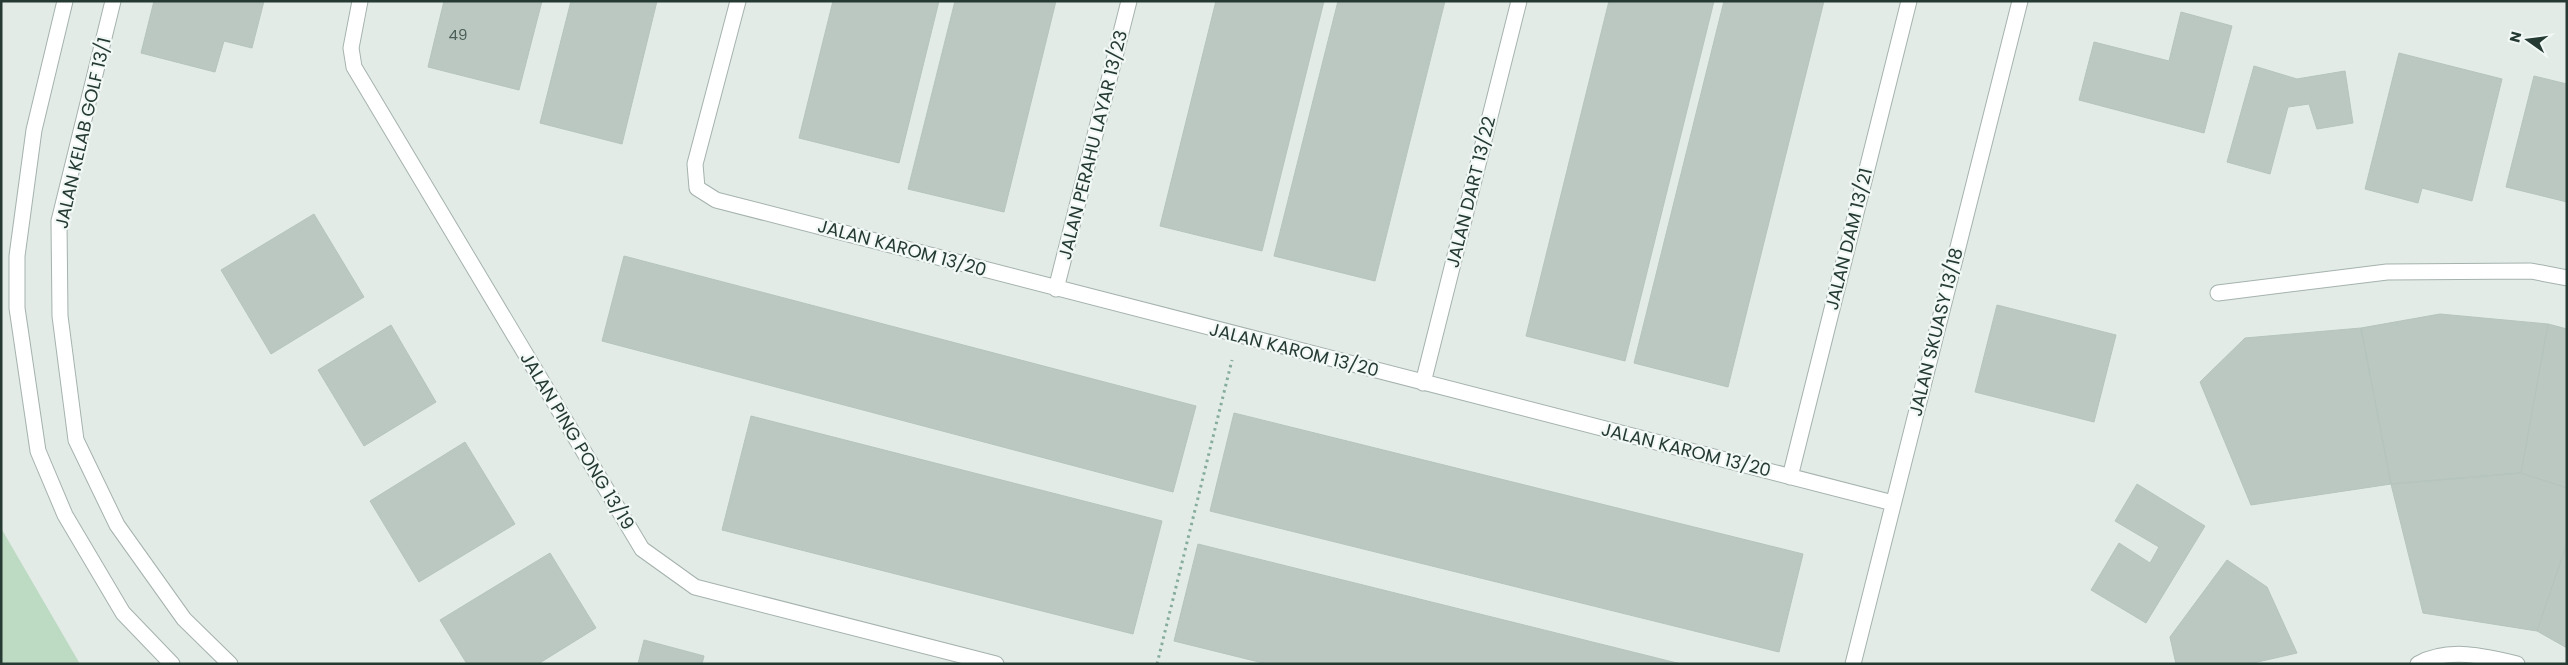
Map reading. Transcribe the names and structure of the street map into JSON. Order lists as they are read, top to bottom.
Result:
{
  "streets": {
    "street": [
      "JALAN KELAB GOLF 13/1",
      "JALAN PERAHU LAYAR 13/23",
      "JALAN DART 13/22",
      "JALAN DAM 13/21",
      "JALAN KAROM 13/20",
      "JALAN SKUASY 13/18",
      "JALAN PING PONG 13/19"
    ]
  },
  "crossings": [
    ["JALAN PERAHU LAYAR 13/23", "JALAN KAROM 13/20"],
    ["JALAN DART 13/22", "JALAN KAROM 13/20"],
    ["JALAN DAM 13/21", "JALAN KAROM 13/20"],
    ["JALAN KAROM 13/20", "JALAN SKUASY 13/18"]
  ],
  "house_numbers": ["49"],
  "north": "left"
}
